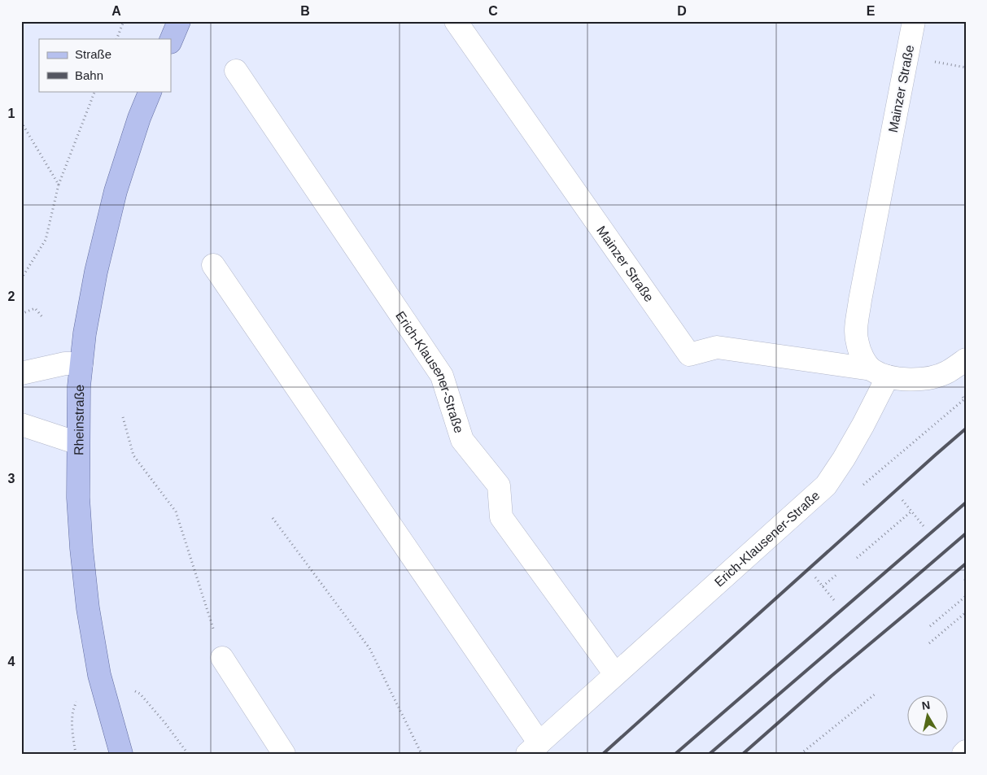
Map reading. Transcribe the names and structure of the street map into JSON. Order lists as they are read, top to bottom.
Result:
{
  "streets": {
    "main road": ["Rheinstraße"],
    "street": ["Mainzer Straße", "Erich-Klausener-Straße"]
  },
  "crossings": [
    ["Mainzer Straße", "Erich-Klausener-Straße"]
  ],
  "legend": ["Straße", "Bahn"],
  "north": "top",
  "grid": {
    "columns": [
      "A",
      "B",
      "C",
      "D",
      "E"
    ],
    "rows": [
      "1",
      "2",
      "3",
      "4"
    ]
  }
}
